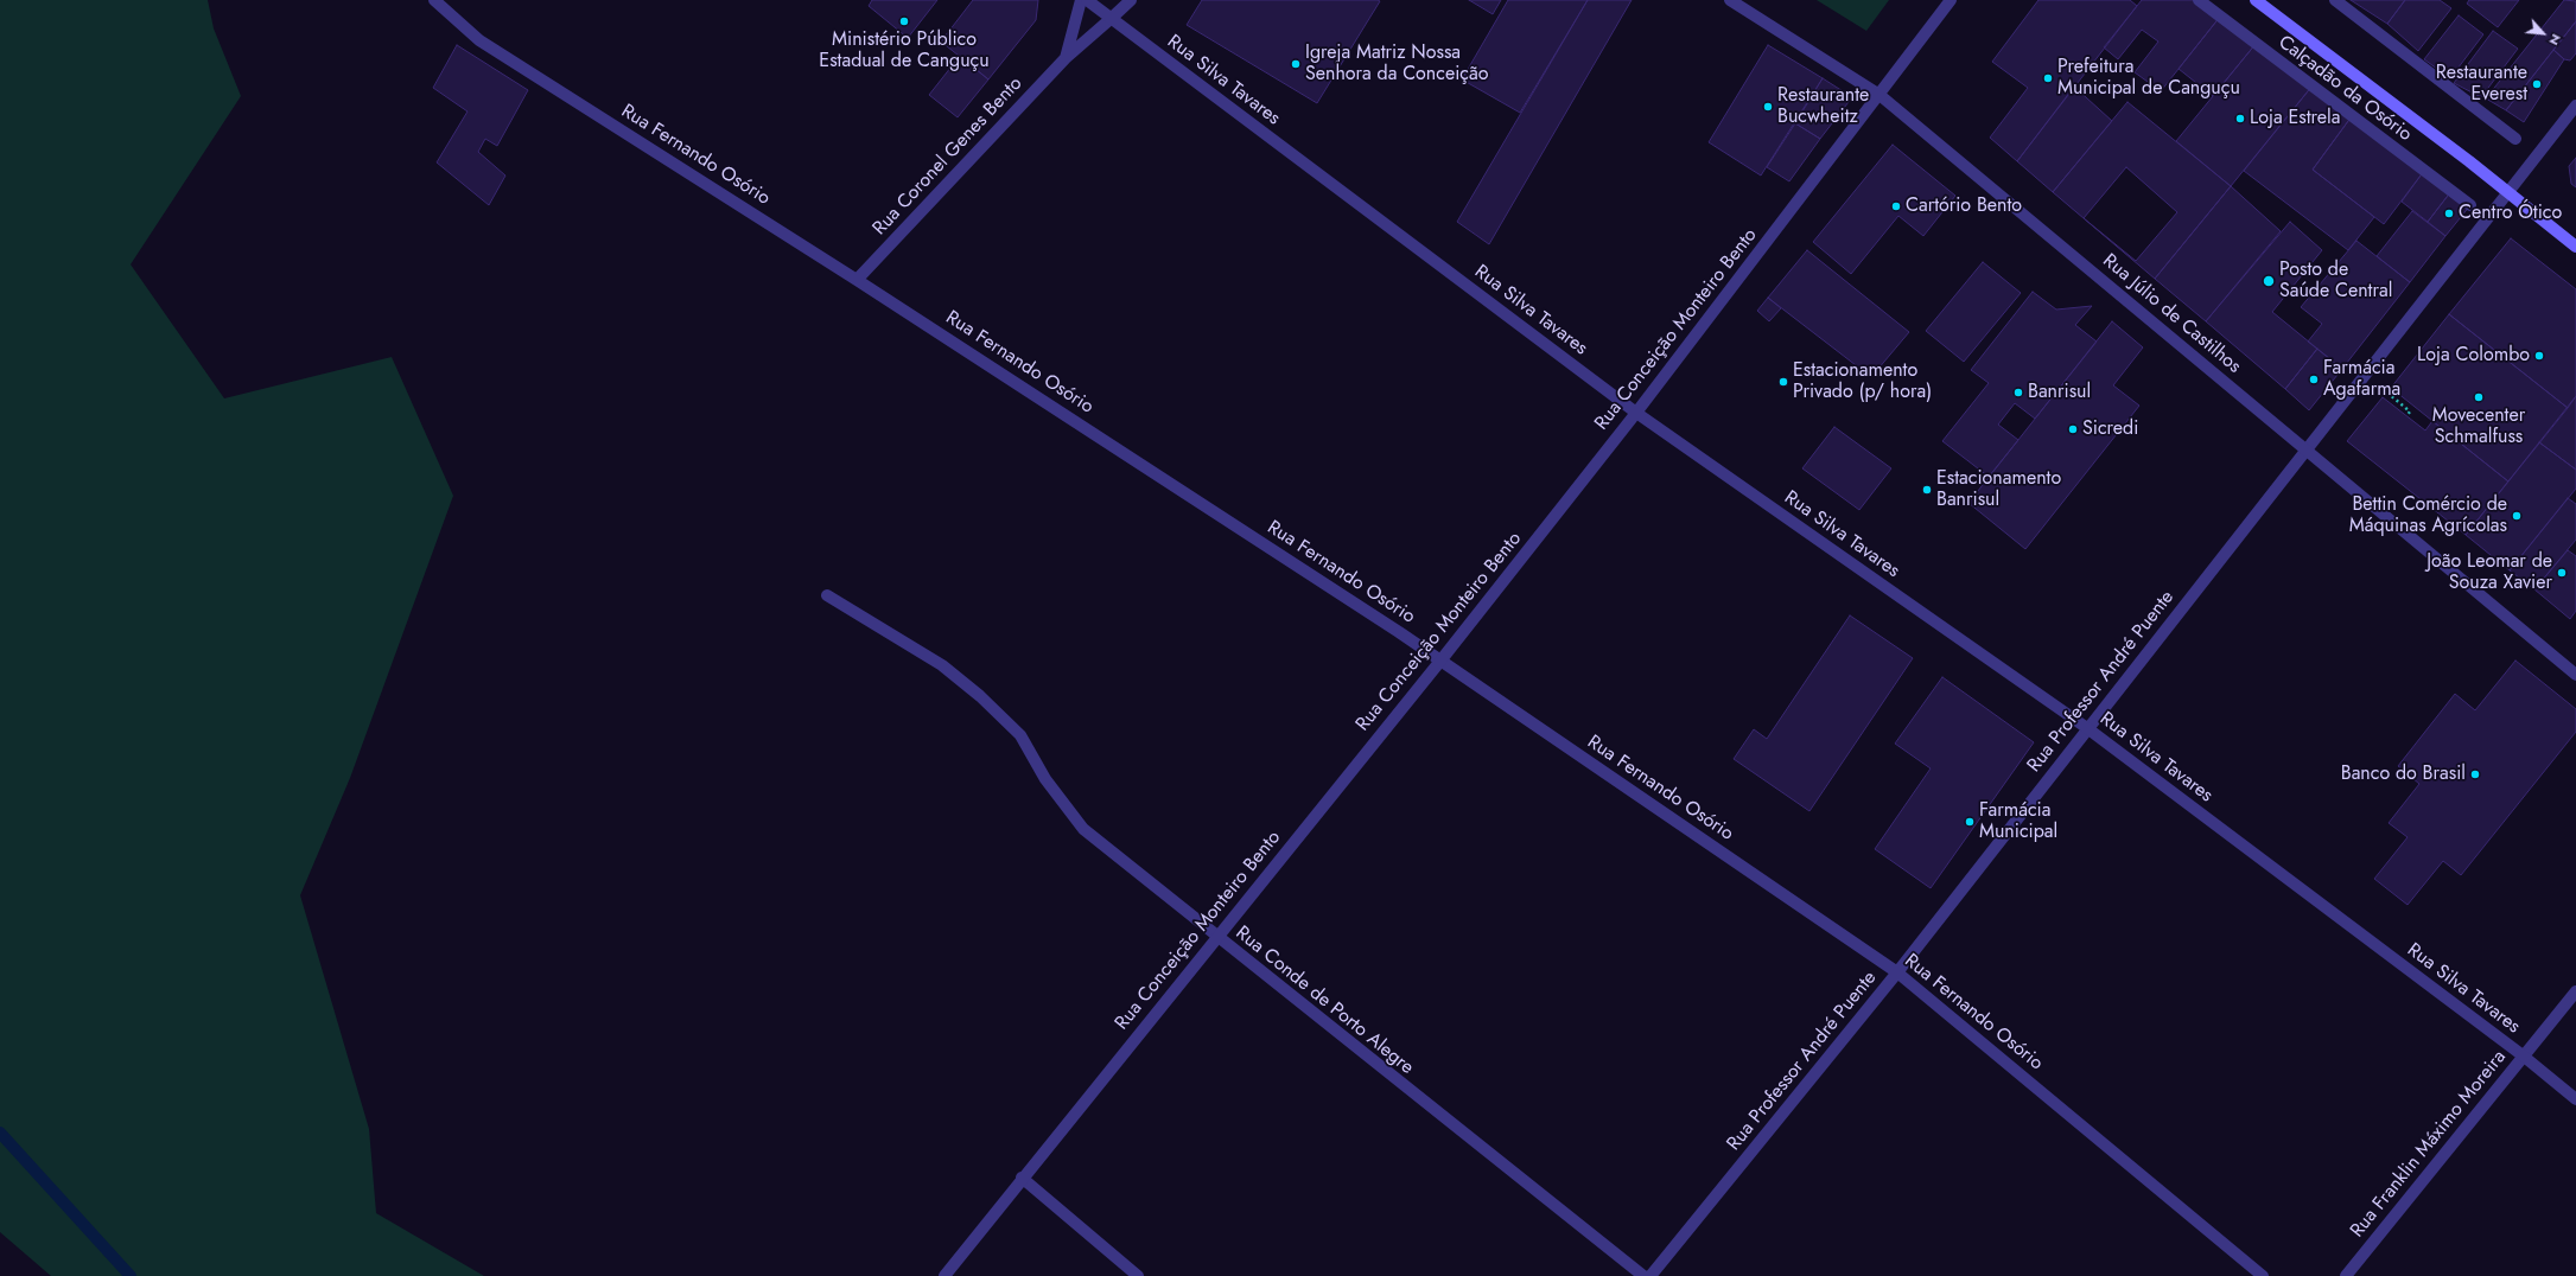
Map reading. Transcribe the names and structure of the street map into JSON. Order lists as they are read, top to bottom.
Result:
{
  "streets": {
    "street": [
      "Rua Silva Tavares",
      "Calçadão da Osório",
      "Rua Fernando Osório",
      "Rua Coronel Genes Bento",
      "Rua Júlio de Castilhos",
      "Rua Conceição Monteiro Bento",
      "Rua Professor André Puente",
      "Rua Conde de Porto Alegre",
      "Rua Franklin Máximo Moreira"
    ]
  },
  "crossings": [
    ["Rua Silva Tavares", "Rua Coronel Genes Bento"],
    ["Rua Silva Tavares", "Rua Conceição Monteiro Bento"],
    ["Rua Silva Tavares", "Rua Professor André Puente"],
    ["Rua Silva Tavares", "Rua Franklin Máximo Moreira"],
    ["Rua Fernando Osório", "Rua Coronel Genes Bento"],
    ["Rua Fernando Osório", "Rua Conceição Monteiro Bento"],
    ["Rua Fernando Osório", "Rua Professor André Puente"],
    ["Rua Júlio de Castilhos", "Rua Conceição Monteiro Bento"],
    ["Rua Júlio de Castilhos", "Rua Professor André Puente"],
    ["Rua Conceição Monteiro Bento", "Rua Conde de Porto Alegre"]
  ],
  "places": [
    "Ministério Público Estadual de Canguçu",
    "Igreja Matriz Nossa Senhora da Conceição",
    "Prefeitura Municipal de Canguçu",
    "Restaurante Everest",
    "Restaurante Bucwheitz",
    "Loja Estrela",
    "Cartório Bento",
    "Centro Ótico",
    "Posto de Saúde Central",
    "Loja Colombo",
    "Farmácia Agafarma",
    "Estacionamento Privado (p/ hora)",
    "Banrisul",
    "Movecenter Schmalfuss",
    "Sicredi",
    "Estacionamento Banrisul",
    "Bettin Comércio de Máquinas Agrícolas",
    "João Leomar de Souza Xavier",
    "Banco do Brasil",
    "Farmácia Municipal"
  ],
  "north": "bottom right"
}
